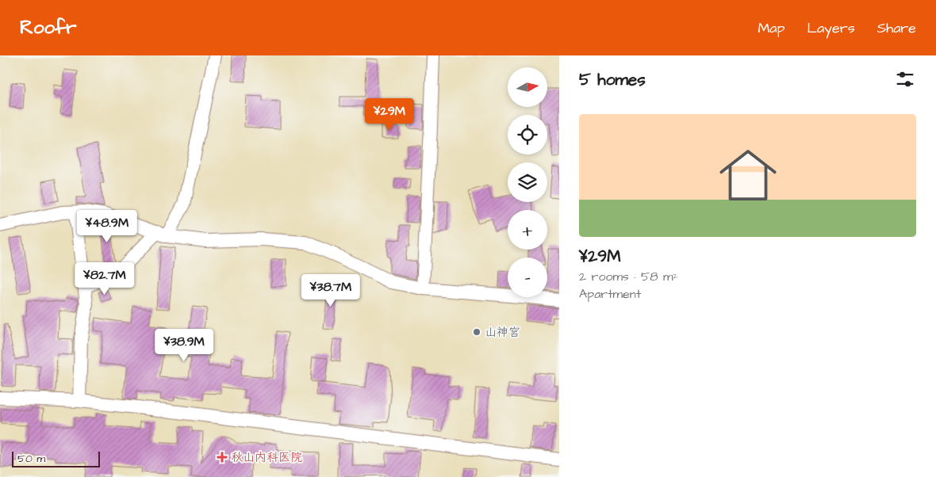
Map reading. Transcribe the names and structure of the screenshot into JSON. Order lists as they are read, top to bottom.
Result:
{
  "places": {
    "other": ["山神宮"],
    "health": ["秋山内科医院"]
  },
  "scale_bar": "50 m",
  "north": "right",
  "page": {
    "header": "Roofr",
    "nav": ["Map", "Layers", "Share"],
    "heading": "5 homes",
    "map_buttons": ["+", "−"],
    "price": [
      "¥29M",
      "¥48.9M",
      "¥82.7M",
      "¥38.7M",
      "¥38.9M"
    ],
    "list": [
      {
        "name": "¥29M",
        "note": "2 rooms · 58 m² · Apartment"
      }
    ],
    "scale": "50 m"
  }
}
